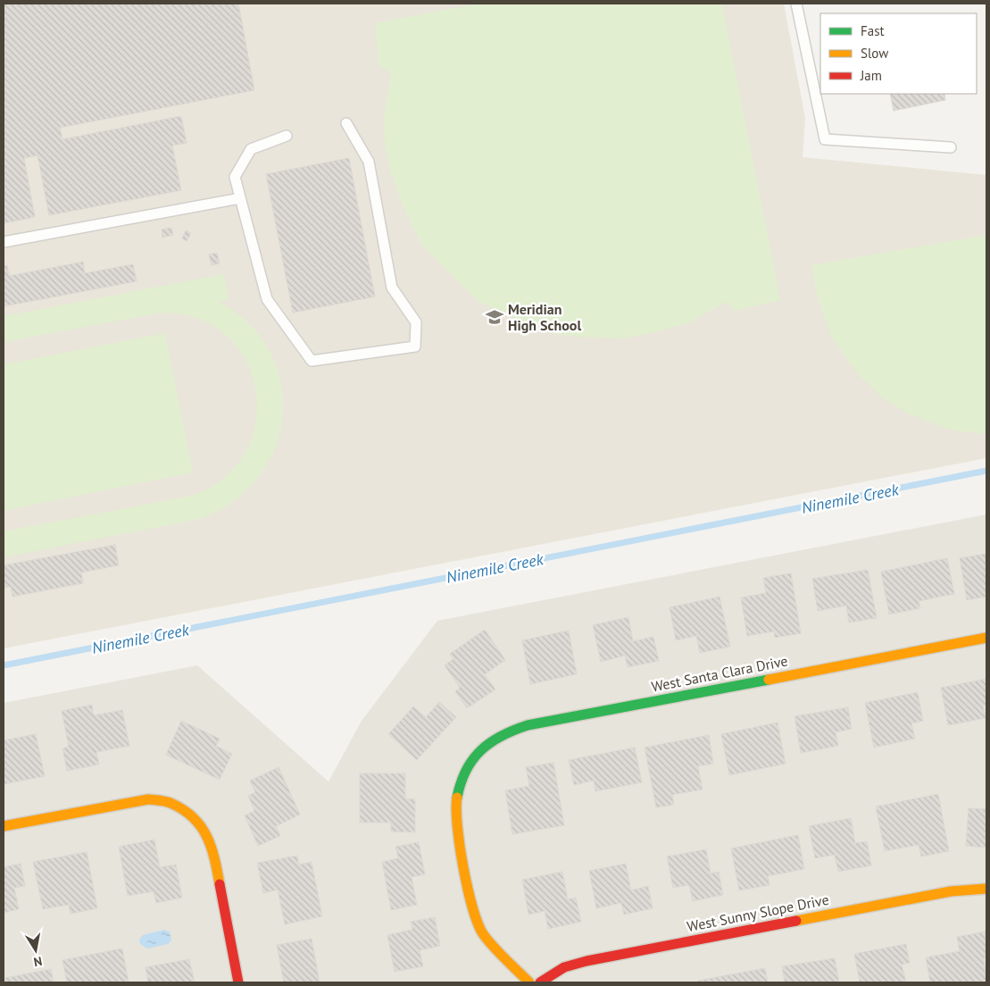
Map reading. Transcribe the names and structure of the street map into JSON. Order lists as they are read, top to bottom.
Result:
{
  "streets": {
    "street": ["West Santa Clara Drive", "West Sunny Slope Drive"]
  },
  "water": ["Ninemile Creek"],
  "places": {
    "school or university": ["Meridian High School"]
  },
  "legend": ["Fast", "Slow", "Jam"],
  "north": "bottom"
}
